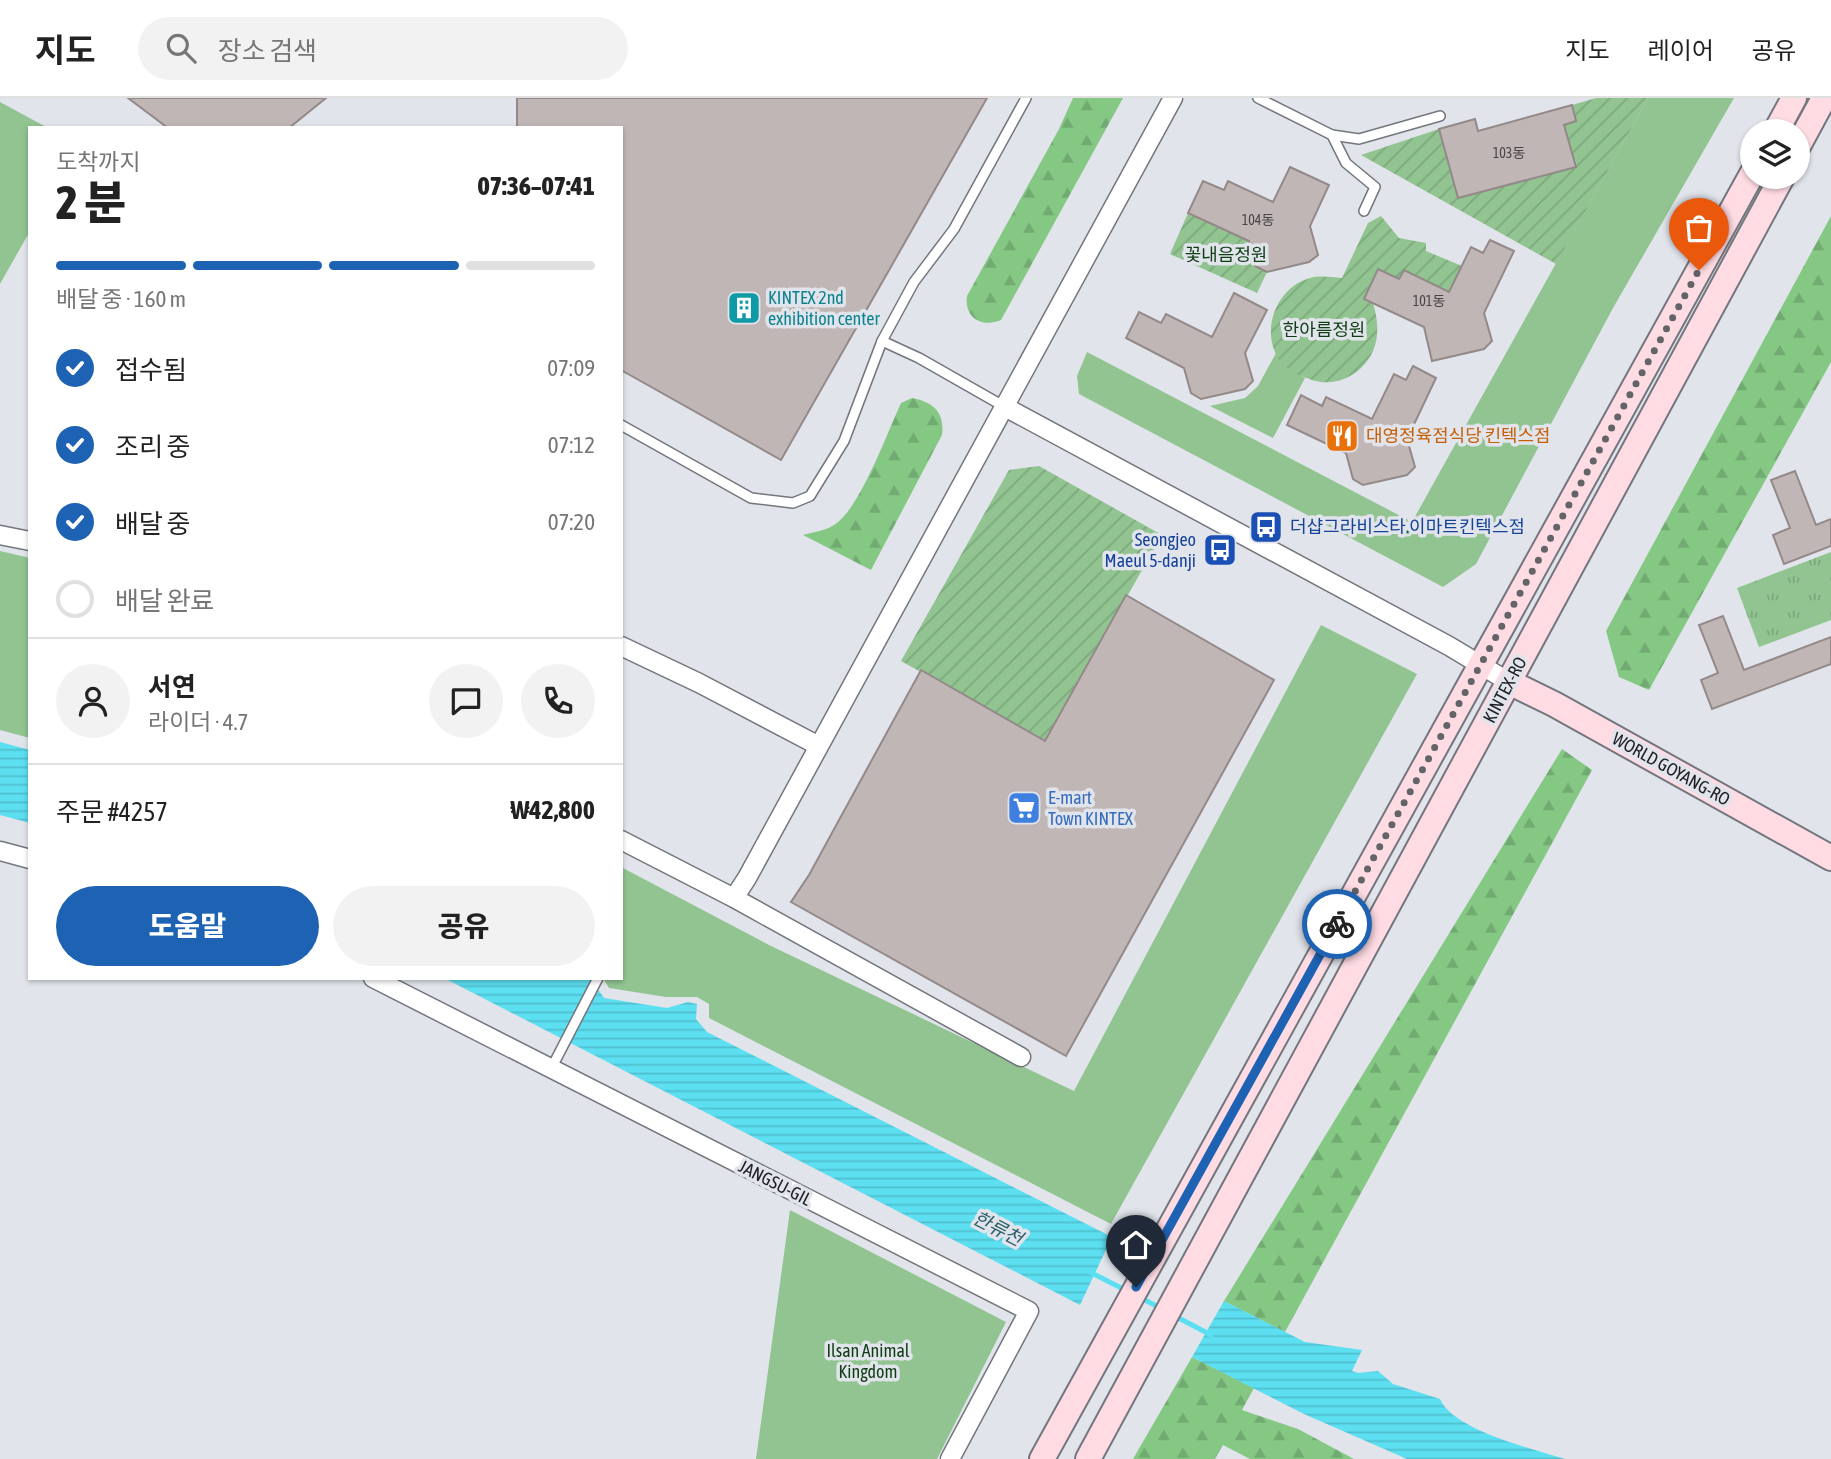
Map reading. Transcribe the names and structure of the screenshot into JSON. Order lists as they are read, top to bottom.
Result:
{
  "streets": {
    "main road": ["KINTEX-RO", "WORLD GOYANG-RO"],
    "street": ["JANGSU-GIL"]
  },
  "crossings": [
    ["KINTEX-RO", "WORLD GOYANG-RO"]
  ],
  "water": ["한류천"],
  "parks": ["꽃내음정원", "한아름정원", "Ilsan Animal Kingdom"],
  "places": {
    "building": ["KINTEX 2nd exhibition center"],
    "restaurant": ["대영정육점식당 킨텍스점"],
    "bus stop": ["더샵그라비스타.이마트킨텍스점", "Seongjeo Maeul 5-danji"],
    "supermarket": ["E-mart Town KINTEX"]
  },
  "house_numbers": ["103동", "104동", "101동"],
  "page": {
    "header": "지도",
    "search": "장소 검색",
    "nav": ["지도", "레이어", "공유"],
    "heading": ["2 분", "도착까지", "07:36–07:41"],
    "panel": [
      "서연",
      "라이더 · 4.7",
      "주문 #4257",
      "₩42,800"
    ],
    "bar": "배달 중 · 160 m",
    "list": [
      ["접수됨", "07:09"],
      ["조리 중", "07:12"],
      ["배달 중", "07:20"],
      "배달 완료"
    ],
    "buttons": ["도움말", "공유"]
  }
}
